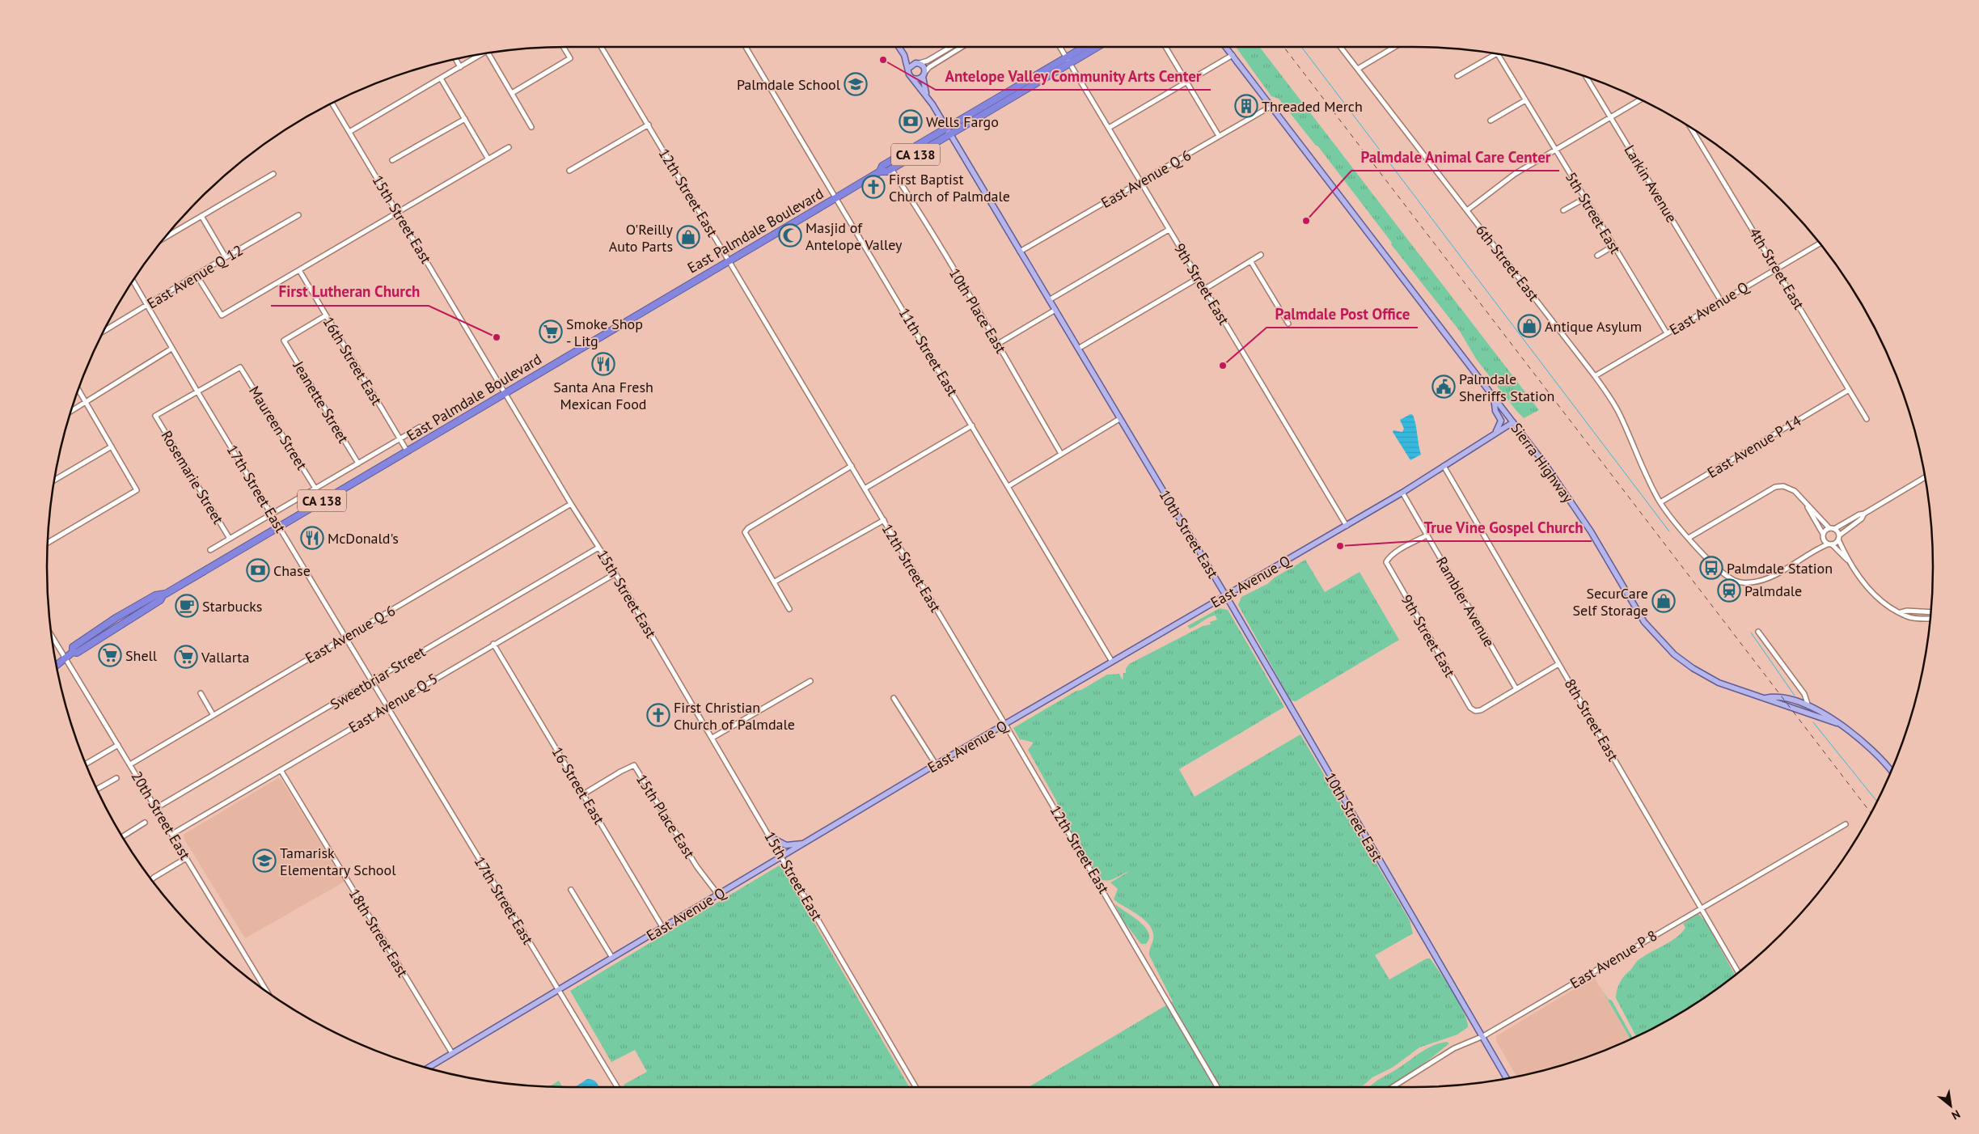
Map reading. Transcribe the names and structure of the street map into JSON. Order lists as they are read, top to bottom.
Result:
{
  "streets": {
    "highway": ["CA 138", "East Palmdale Boulevard"],
    "main road": ["East Avenue Q", "Sierra Highway", "10th Street East"],
    "street": [
      "East Avenue Q 6",
      "Larkin Avenue",
      "12th Street East",
      "5th Street East",
      "15th Street East",
      "6th Street East",
      "4th Street East",
      "East Avenue Q 12",
      "9th Street East",
      "10th Place East",
      "11th Street East",
      "16th Street East",
      "Jeanette Street",
      "Maureen Street",
      "East Avenue P 14",
      "Rosemarie Street",
      "17th Street East",
      "Rambler Avenue",
      "Sweetbriar Street",
      "East Avenue Q 5",
      "8th Street East",
      "16 Street East",
      "20th Street East",
      "15th Place East",
      "18th Street East",
      "East Avenue P 8"
    ]
  },
  "crossings": [
    ["East Avenue Q 6", "15th Street East"],
    ["East Avenue Q 6", "9th Street East"],
    ["East Avenue Q 6", "Sierra Highway"],
    ["East Avenue Q 6", "17th Street East"],
    ["East Avenue Q 6", "10th Street East"],
    ["East Avenue Q 6", "20th Street East"],
    ["Larkin Avenue", "East Avenue Q"],
    ["12th Street East", "East Palmdale Boulevard"],
    ["12th Street East", "East Avenue Q"],
    ["5th Street East", "East Avenue Q"],
    ["15th Street East", "East Palmdale Boulevard"],
    ["15th Street East", "East Avenue Q"],
    ["15th Street East", "Sweetbriar Street"],
    ["15th Street East", "East Avenue Q 5"],
    ["East Palmdale Boulevard", "9th Street East"],
    ["East Palmdale Boulevard", "10th Place East"],
    ["East Palmdale Boulevard", "11th Street East"],
    ["East Palmdale Boulevard", "16th Street East"],
    ["East Palmdale Boulevard", "Jeanette Street"],
    ["East Palmdale Boulevard", "Maureen Street"],
    ["East Palmdale Boulevard", "Rosemarie Street"],
    ["East Palmdale Boulevard", "17th Street East"],
    ["East Palmdale Boulevard", "10th Street East"],
    ["East Palmdale Boulevard", "20th Street East"],
    ["6th Street East", "East Avenue Q"],
    ["6th Street East", "East Avenue P 14"],
    ["4th Street East", "East Avenue Q"],
    ["4th Street East", "East Avenue P 14"],
    ["East Avenue Q 12", "17th Street East"],
    ["9th Street East", "East Avenue Q"],
    ["9th Street East", "Rambler Avenue"],
    ["East Avenue Q", "11th Street East"],
    ["East Avenue Q", "Sierra Highway"],
    ["East Avenue Q", "17th Street East"],
    ["East Avenue Q", "10th Street East"],
    ["East Avenue Q", "Rambler Avenue"],
    ["East Avenue Q", "8th Street East"],
    ["East Avenue Q", "16 Street East"],
    ["East Avenue Q", "15th Place East"],
    ["East Avenue Q", "18th Street East"],
    ["16th Street East", "Jeanette Street"],
    ["Maureen Street", "Rosemarie Street"],
    ["Maureen Street", "17th Street East"],
    ["Rosemarie Street", "17th Street East"],
    ["17th Street East", "Sweetbriar Street"],
    ["17th Street East", "East Avenue Q 5"],
    ["10th Street East", "East Avenue P 8"],
    ["Sweetbriar Street", "20th Street East"],
    ["East Avenue Q 5", "16 Street East"],
    ["East Avenue Q 5", "20th Street East"],
    ["East Avenue Q 5", "18th Street East"],
    ["8th Street East", "East Avenue P 8"],
    ["16 Street East", "15th Place East"]
  ],
  "places": {
    "other": [
      "Antelope Valley Community Arts Center",
      "Palmdale Animal Care Center",
      "First Lutheran Church",
      "Palmdale Post Office",
      "True Vine Gospel Church"
    ],
    "school or university": ["Palmdale School", "Tamarisk Elementary School"],
    "building": ["Threaded Merch"],
    "bank": ["Wells Fargo", "Chase"],
    "church": ["First Baptist Church of Palmdale", "First Christian Church of Palmdale"],
    "mosque": ["Masjid of Antelope Valley"],
    "shop": ["O'Reilly Auto Parts", "Antique Asylum", "SecurCare Self Storage"],
    "supermarket": ["Smoke Shop - Litg", "Shell", "Vallarta"],
    "restaurant": ["Santa Ana Fresh Mexican Food", "McDonald's"],
    "public building": ["Palmdale Sheriffs Station"],
    "bus stop": ["Palmdale Station"],
    "station": ["Palmdale"],
    "cafe": ["Starbucks"]
  },
  "north": "bottom right"
}
